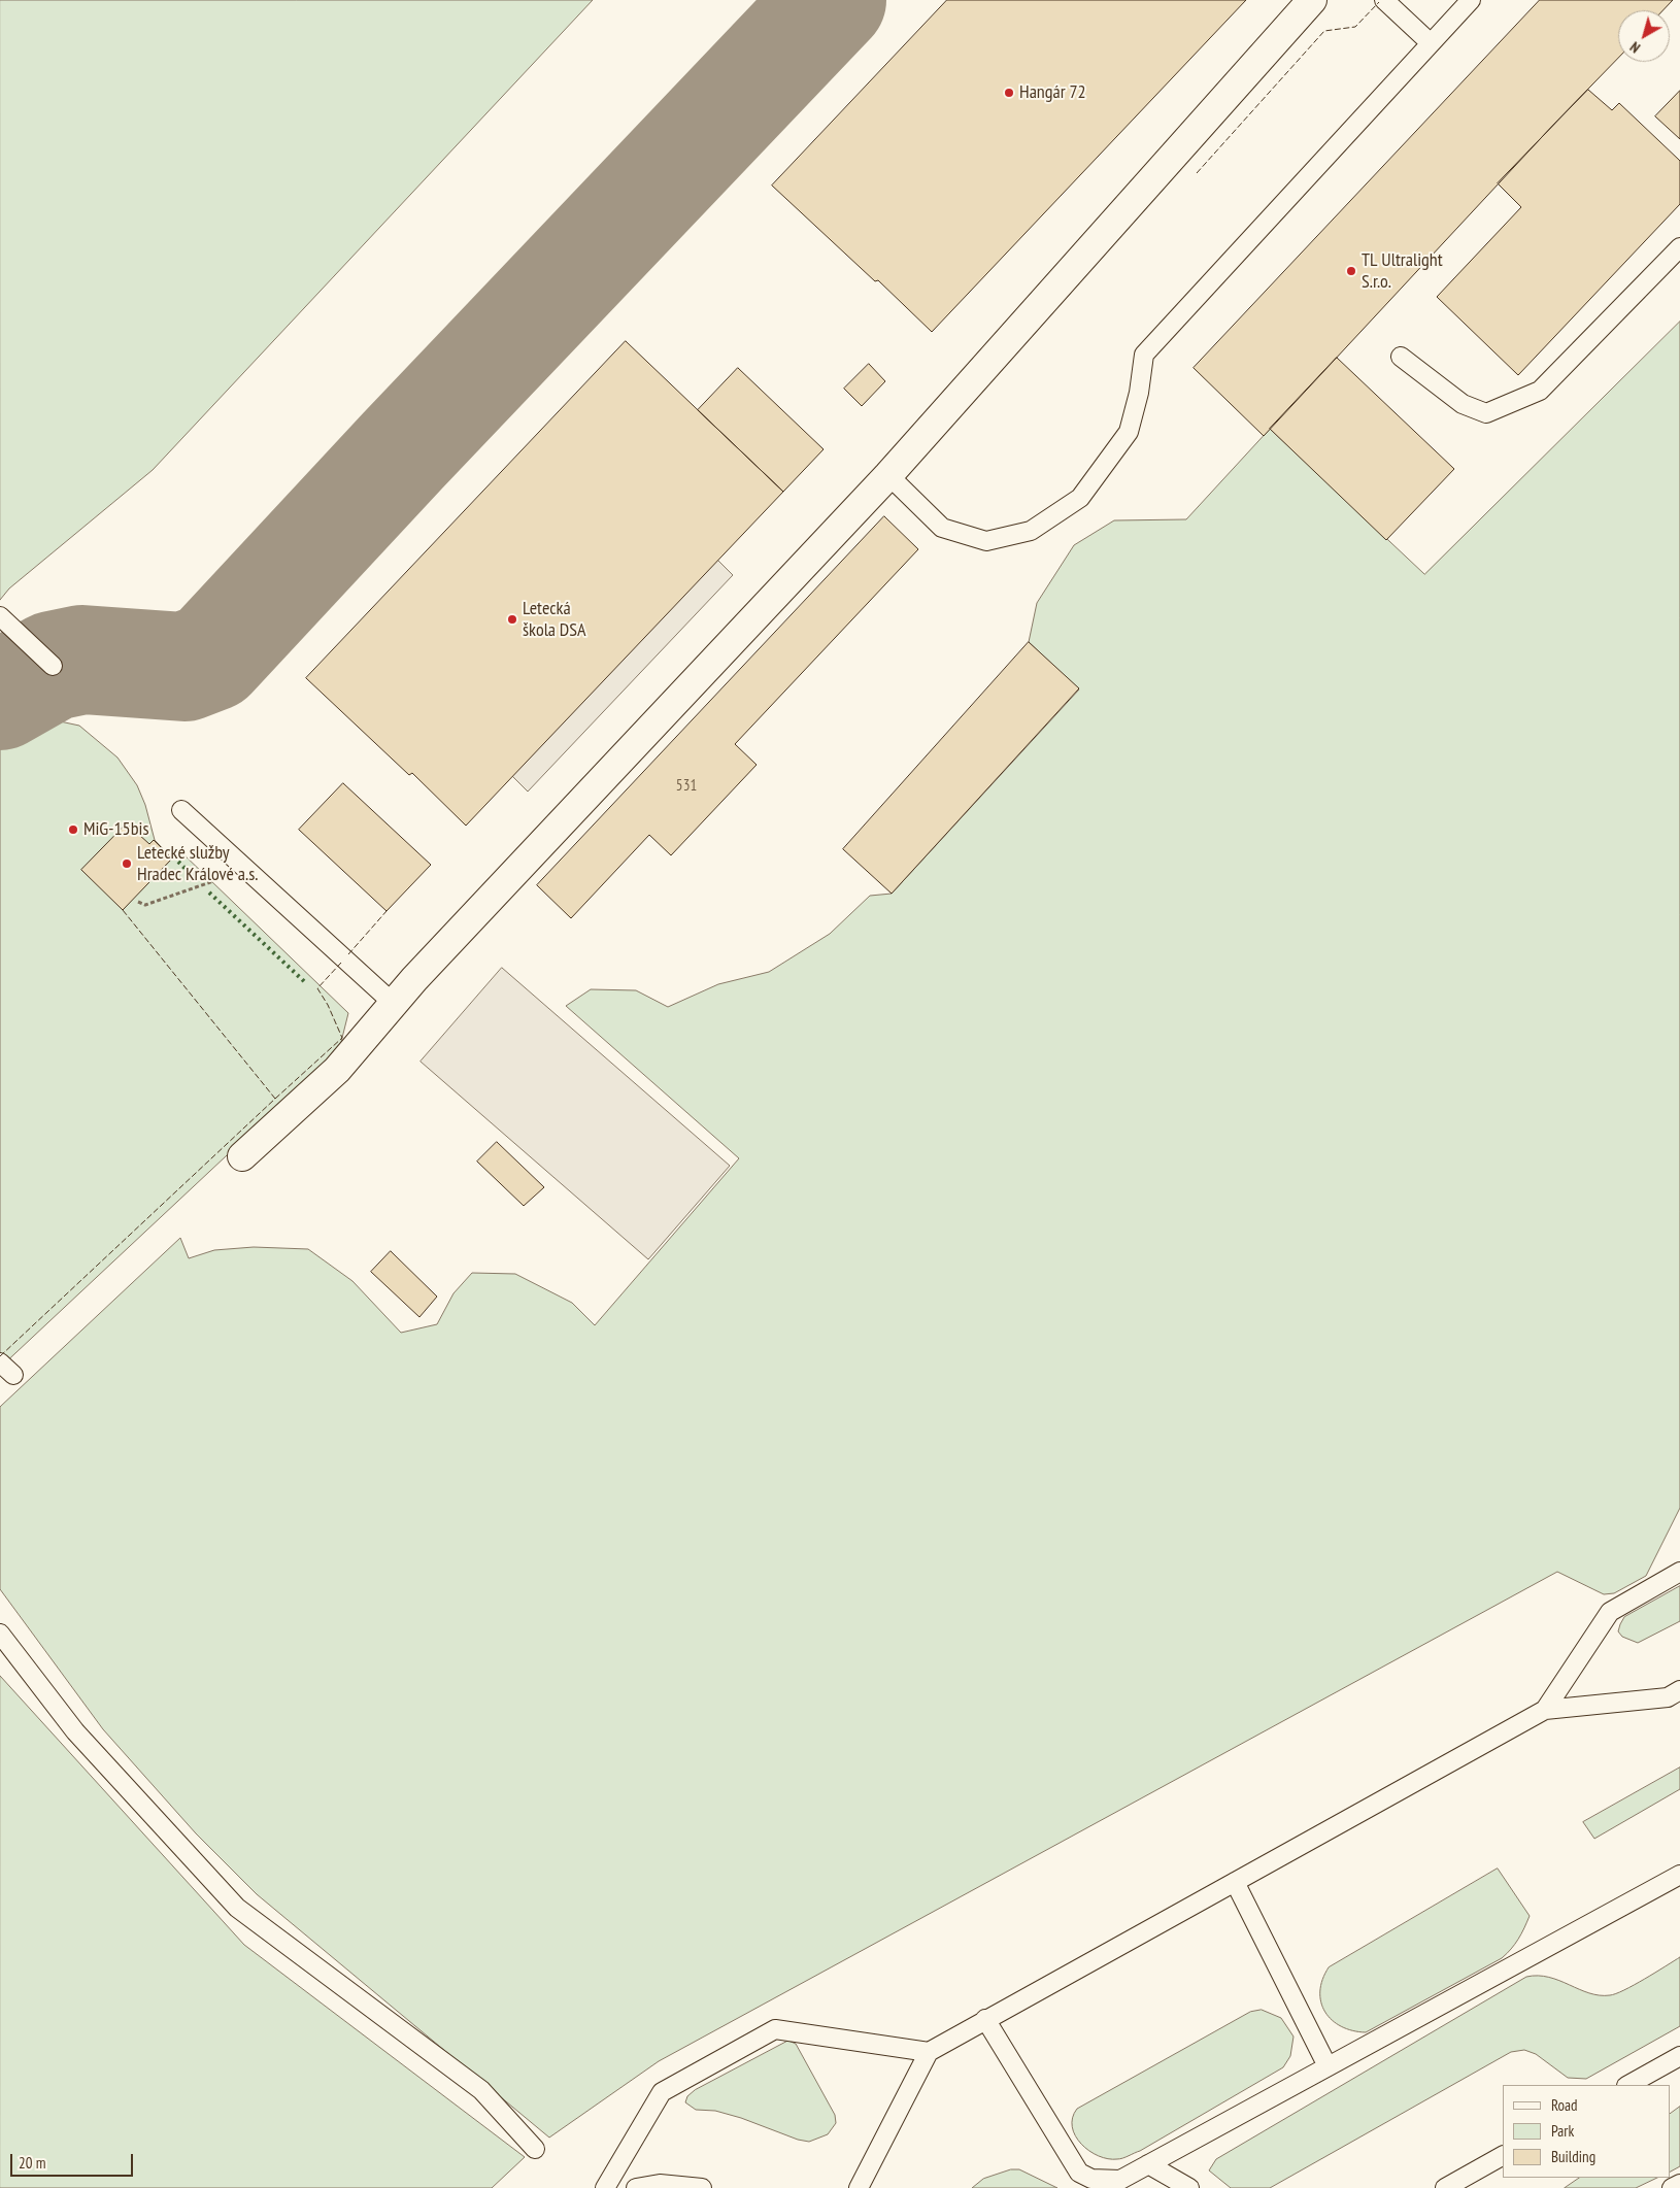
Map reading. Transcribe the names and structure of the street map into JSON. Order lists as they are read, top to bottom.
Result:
{
  "places": [
    "Hangár 72",
    "TL Ultralight S.r.o.",
    "Letecká škola DSA",
    "MiG-15bis",
    "Letecké služby Hradec Králové a.s."
  ],
  "house_numbers": ["531"],
  "legend": ["Road", "Park", "Building"],
  "scale_bar": "20 m",
  "north": "bottom left"
}
